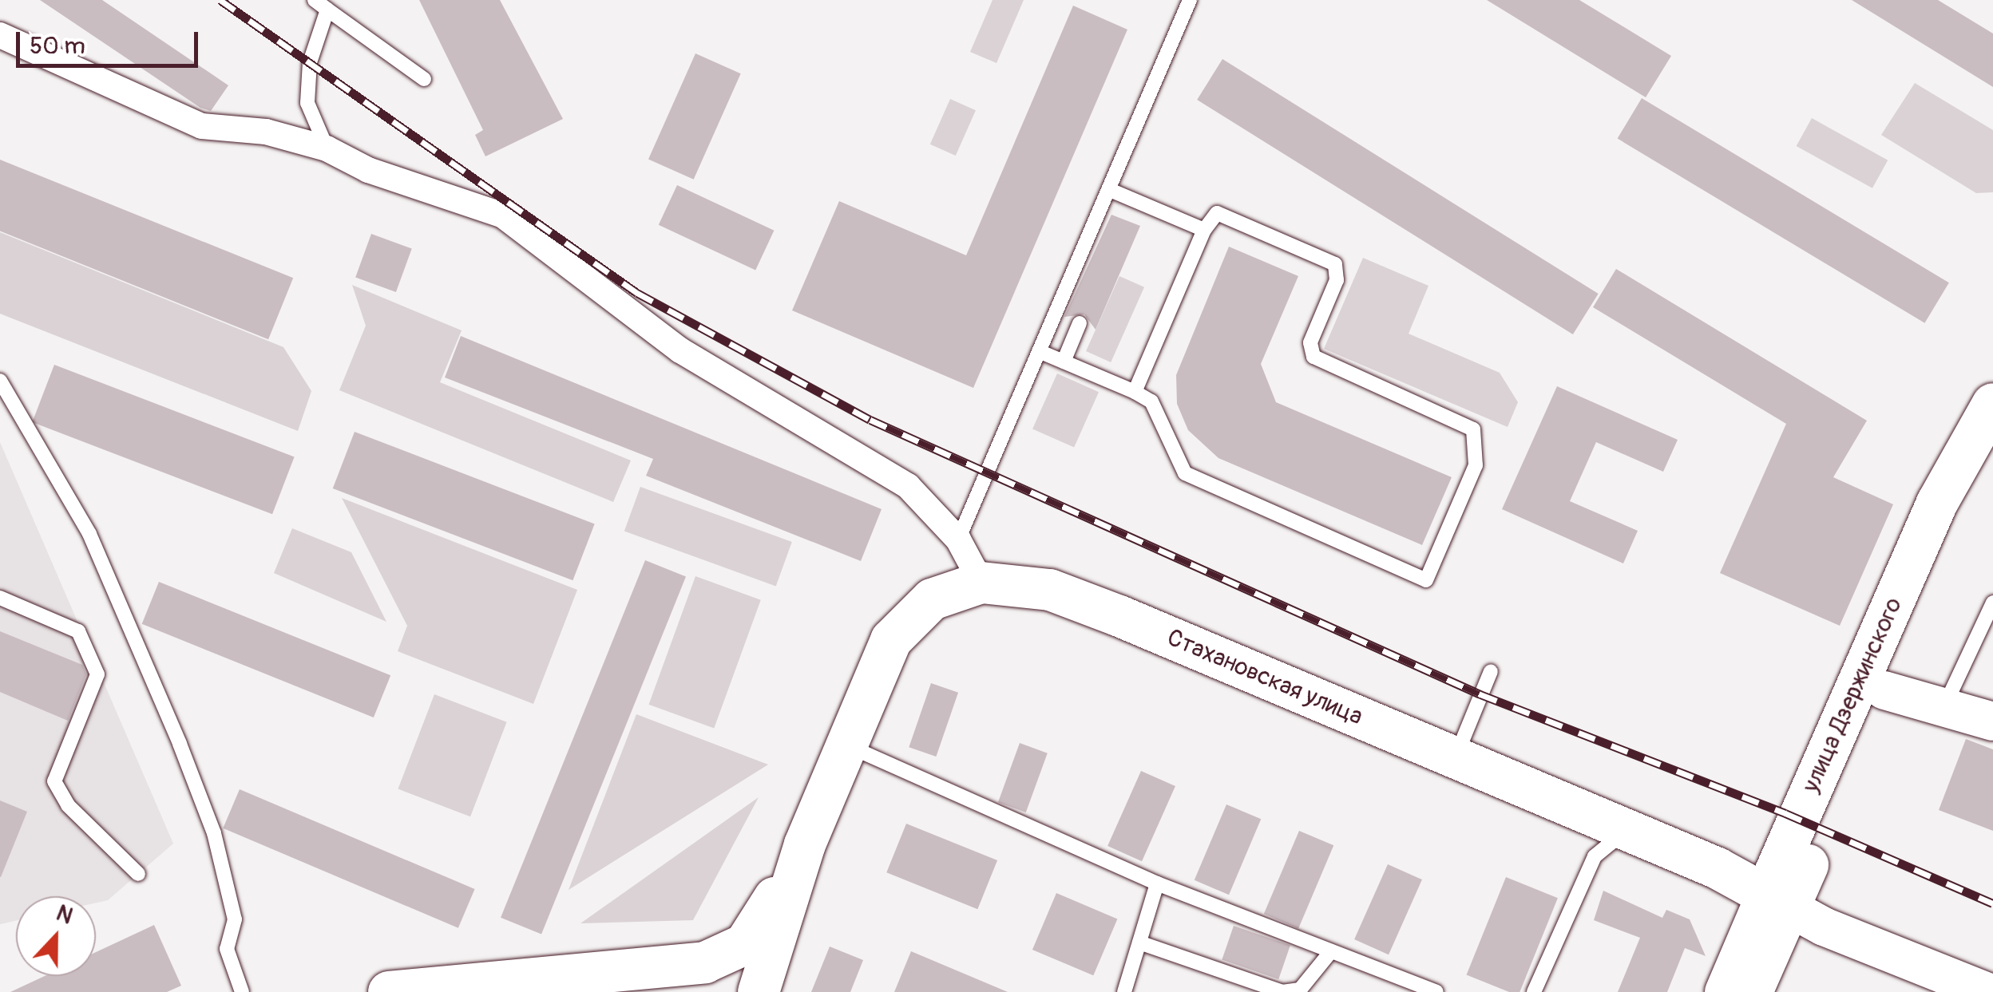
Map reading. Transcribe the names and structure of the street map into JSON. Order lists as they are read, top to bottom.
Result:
{
  "streets": {
    "main road": ["Стахановская улица", "улица Дзержинского"]
  },
  "crossings": [
    ["Стахановская улица", "улица Дзержинского"]
  ],
  "scale_bar": "50 m",
  "north": "top"
}
